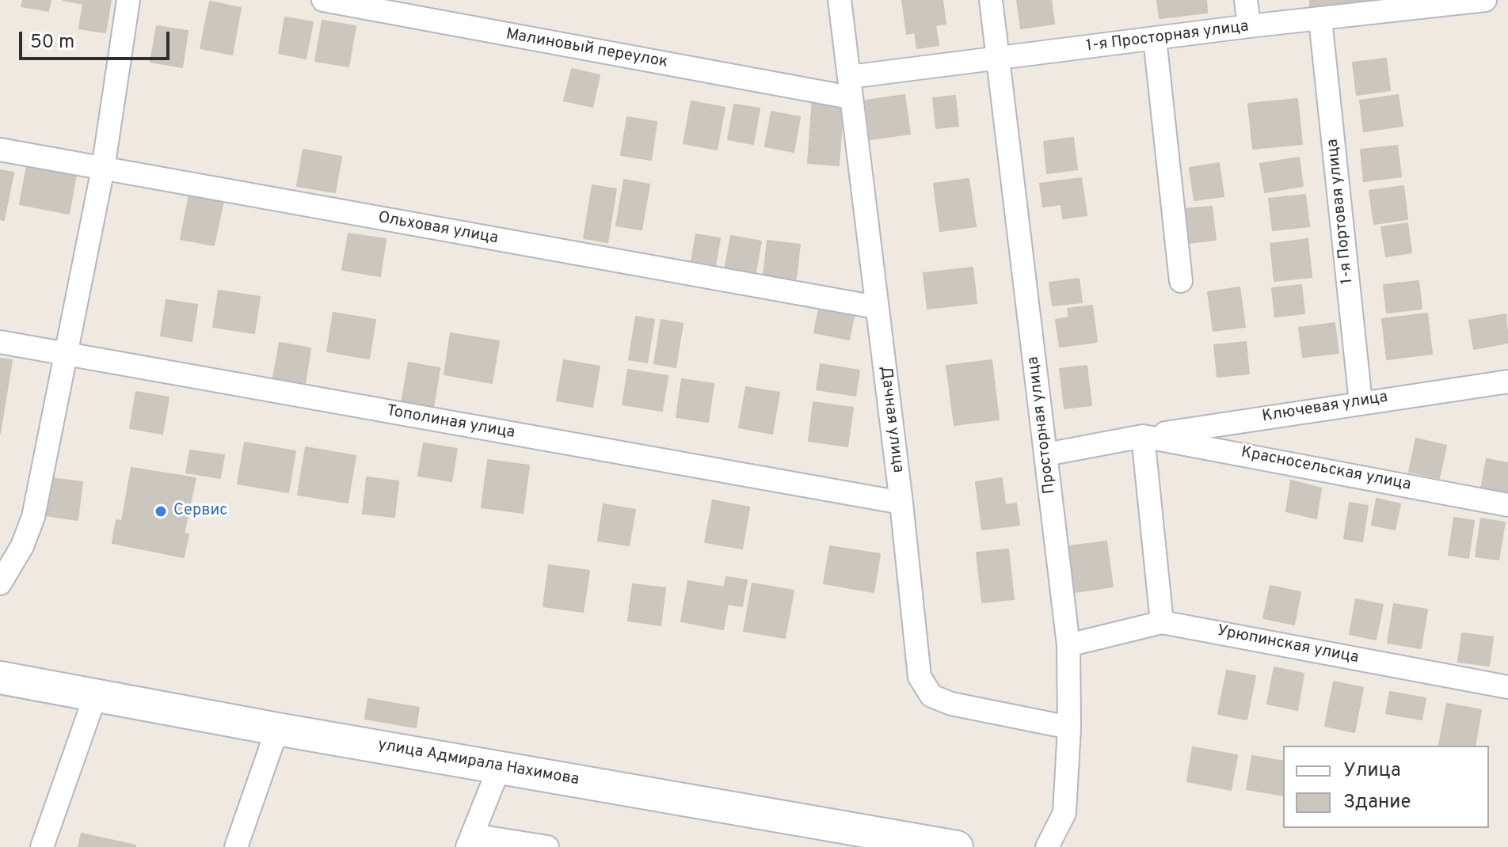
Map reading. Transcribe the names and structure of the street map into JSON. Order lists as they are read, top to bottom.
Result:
{
  "streets": {
    "main road": ["улица Адмирала Нахимова"],
    "street": [
      "1-я Просторная улица",
      "Малиновый переулок",
      "1-я Портовая улица",
      "Ольховая улица",
      "Ключевая улица",
      "Дачная улица",
      "Тополиная улица",
      "Просторная улица",
      "Красносельская улица",
      "Урюпинская улица"
    ]
  },
  "crossings": [
    ["1-я Просторная улица", "Малиновый переулок"],
    ["1-я Просторная улица", "1-я Портовая улица"],
    ["1-я Просторная улица", "Дачная улица"],
    ["1-я Просторная улица", "Просторная улица"],
    ["Малиновый переулок", "Дачная улица"],
    ["1-я Портовая улица", "Ключевая улица"],
    ["Ольховая улица", "Дачная улица"],
    ["Ключевая улица", "Просторная улица"],
    ["Ключевая улица", "Красносельская улица"],
    ["Дачная улица", "Тополиная улица"],
    ["Дачная улица", "Просторная улица"],
    ["Просторная улица", "Урюпинская улица"]
  ],
  "places": ["Сервис"],
  "legend": ["Улица", "Здание"],
  "scale_bar": "50 m"
}
